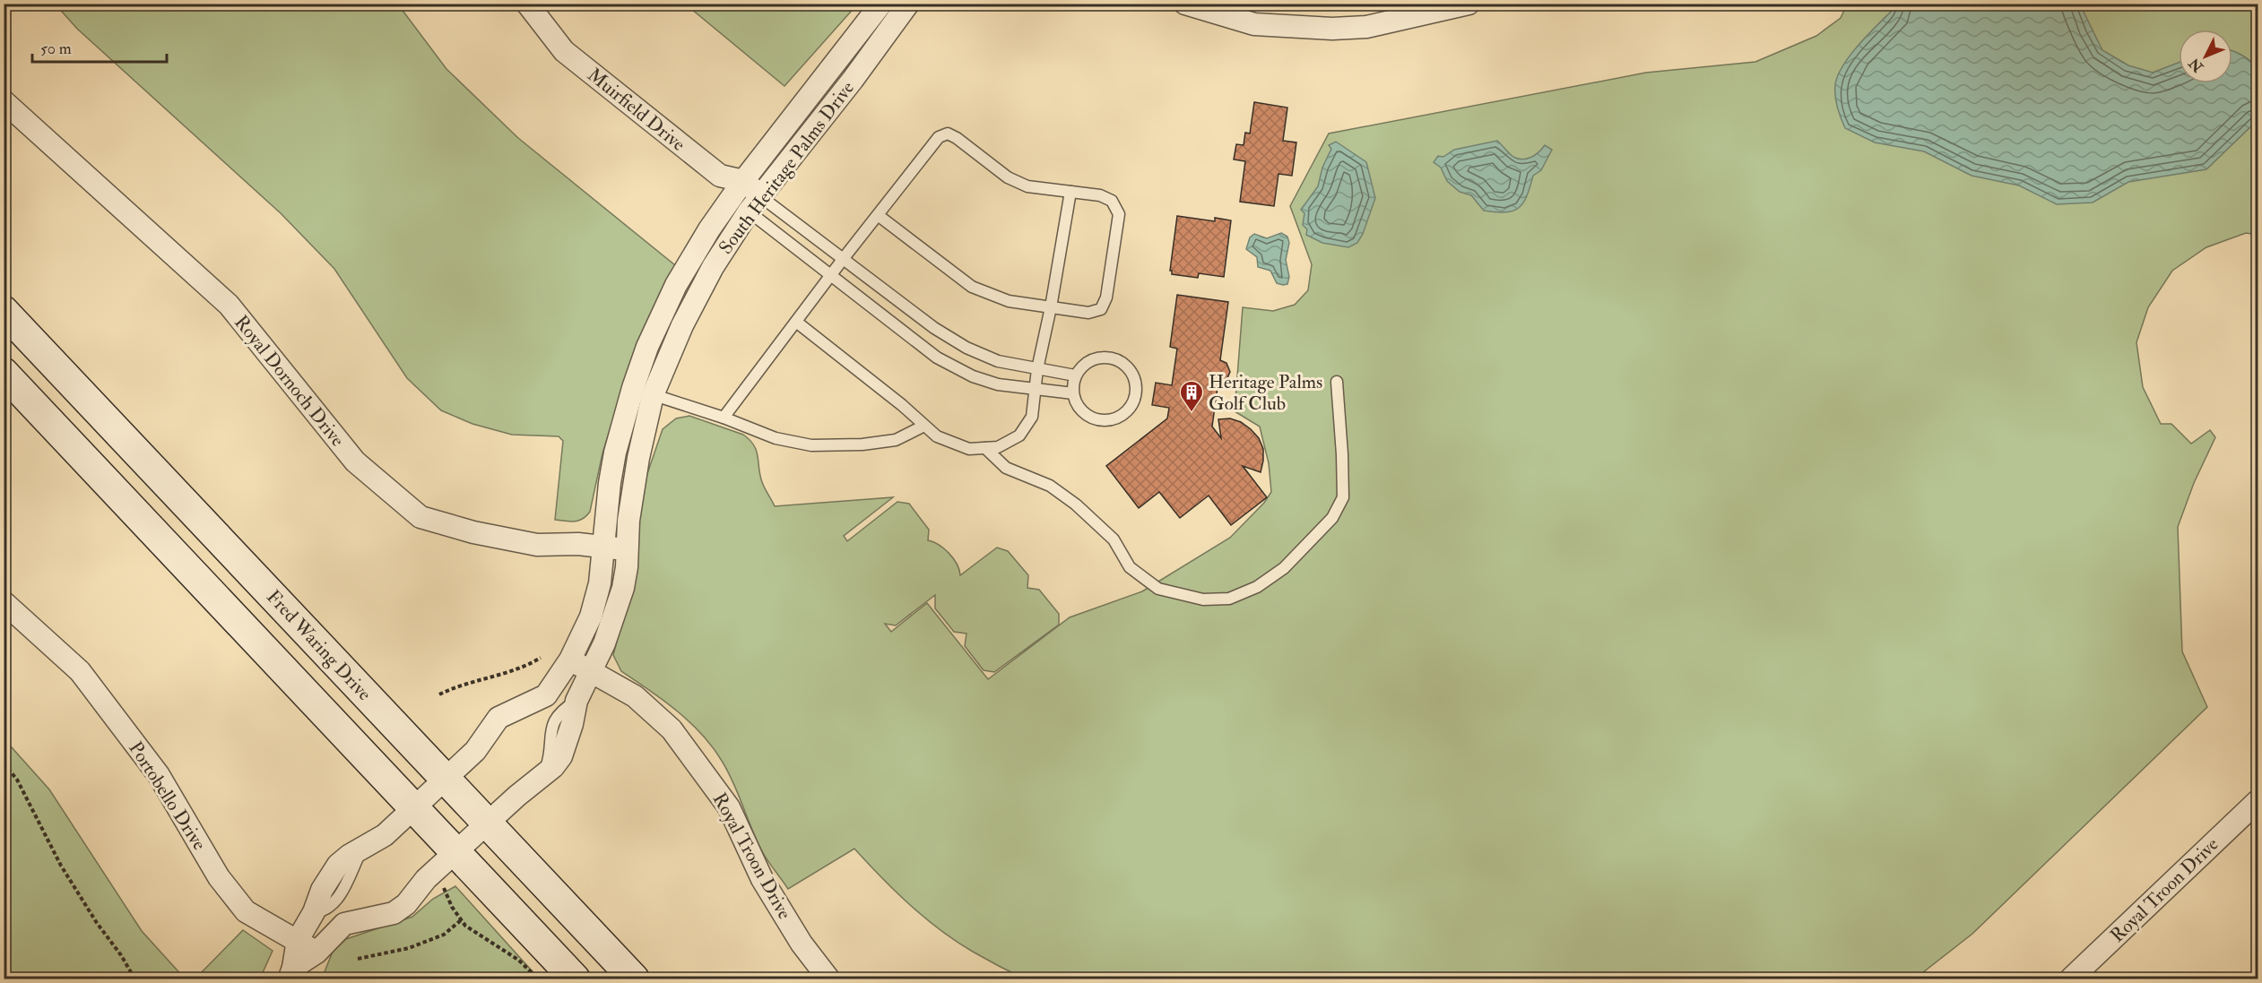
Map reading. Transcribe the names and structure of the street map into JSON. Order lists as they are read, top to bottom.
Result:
{
  "streets": {
    "main road": ["Fred Waring Drive"],
    "street": [
      "Muirfield Drive",
      "South Heritage Palms Drive",
      "Royal Dornoch Drive",
      "Portobello Drive",
      "Royal Troon Drive"
    ]
  },
  "crossings": [
    ["Muirfield Drive", "South Heritage Palms Drive"],
    ["South Heritage Palms Drive", "Royal Dornoch Drive"],
    ["South Heritage Palms Drive", "Fred Waring Drive"],
    ["South Heritage Palms Drive", "Royal Troon Drive"]
  ],
  "places": {
    "building": ["Heritage Palms Golf Club"]
  },
  "scale_bar": "50 m",
  "north": "bottom left"
}
